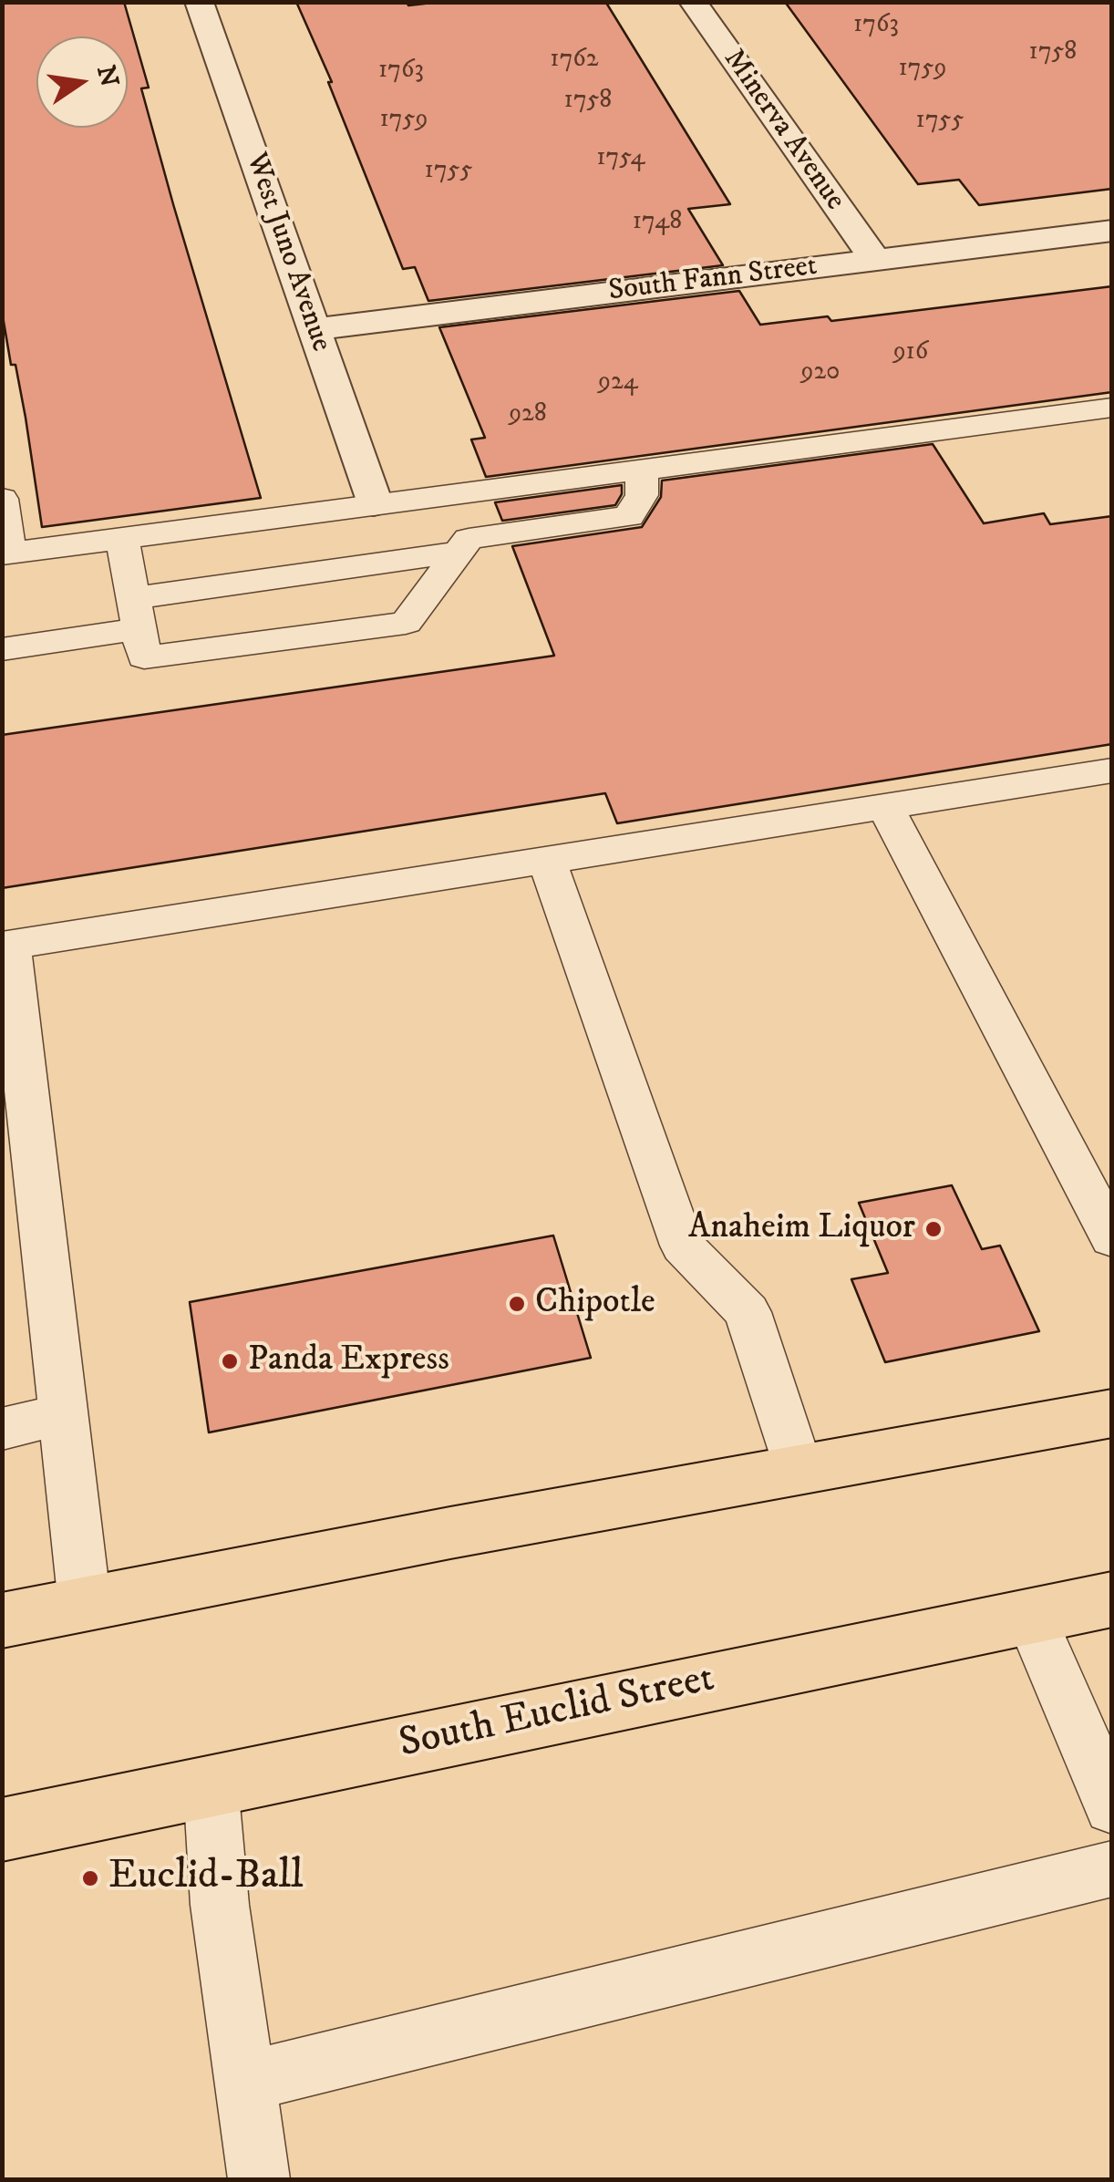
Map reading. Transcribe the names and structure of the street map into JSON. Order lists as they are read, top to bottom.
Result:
{
  "streets": {
    "main road": ["South Euclid Street"],
    "street": ["Minerva Avenue", "West Juno Avenue", "South Fann Street"]
  },
  "crossings": [
    ["Minerva Avenue", "South Fann Street"],
    ["West Juno Avenue", "South Fann Street"]
  ],
  "places": [
    "Anaheim Liquor",
    "Chipotle",
    "Panda Express",
    "Euclid-Ball"
  ],
  "house_numbers": [
    "1763",
    "1758",
    "1762",
    "1759",
    "1763",
    "1758",
    "1759",
    "1755",
    "1754",
    "1755",
    "1748",
    "916",
    "920",
    "924",
    "928"
  ],
  "north": "right"
}
